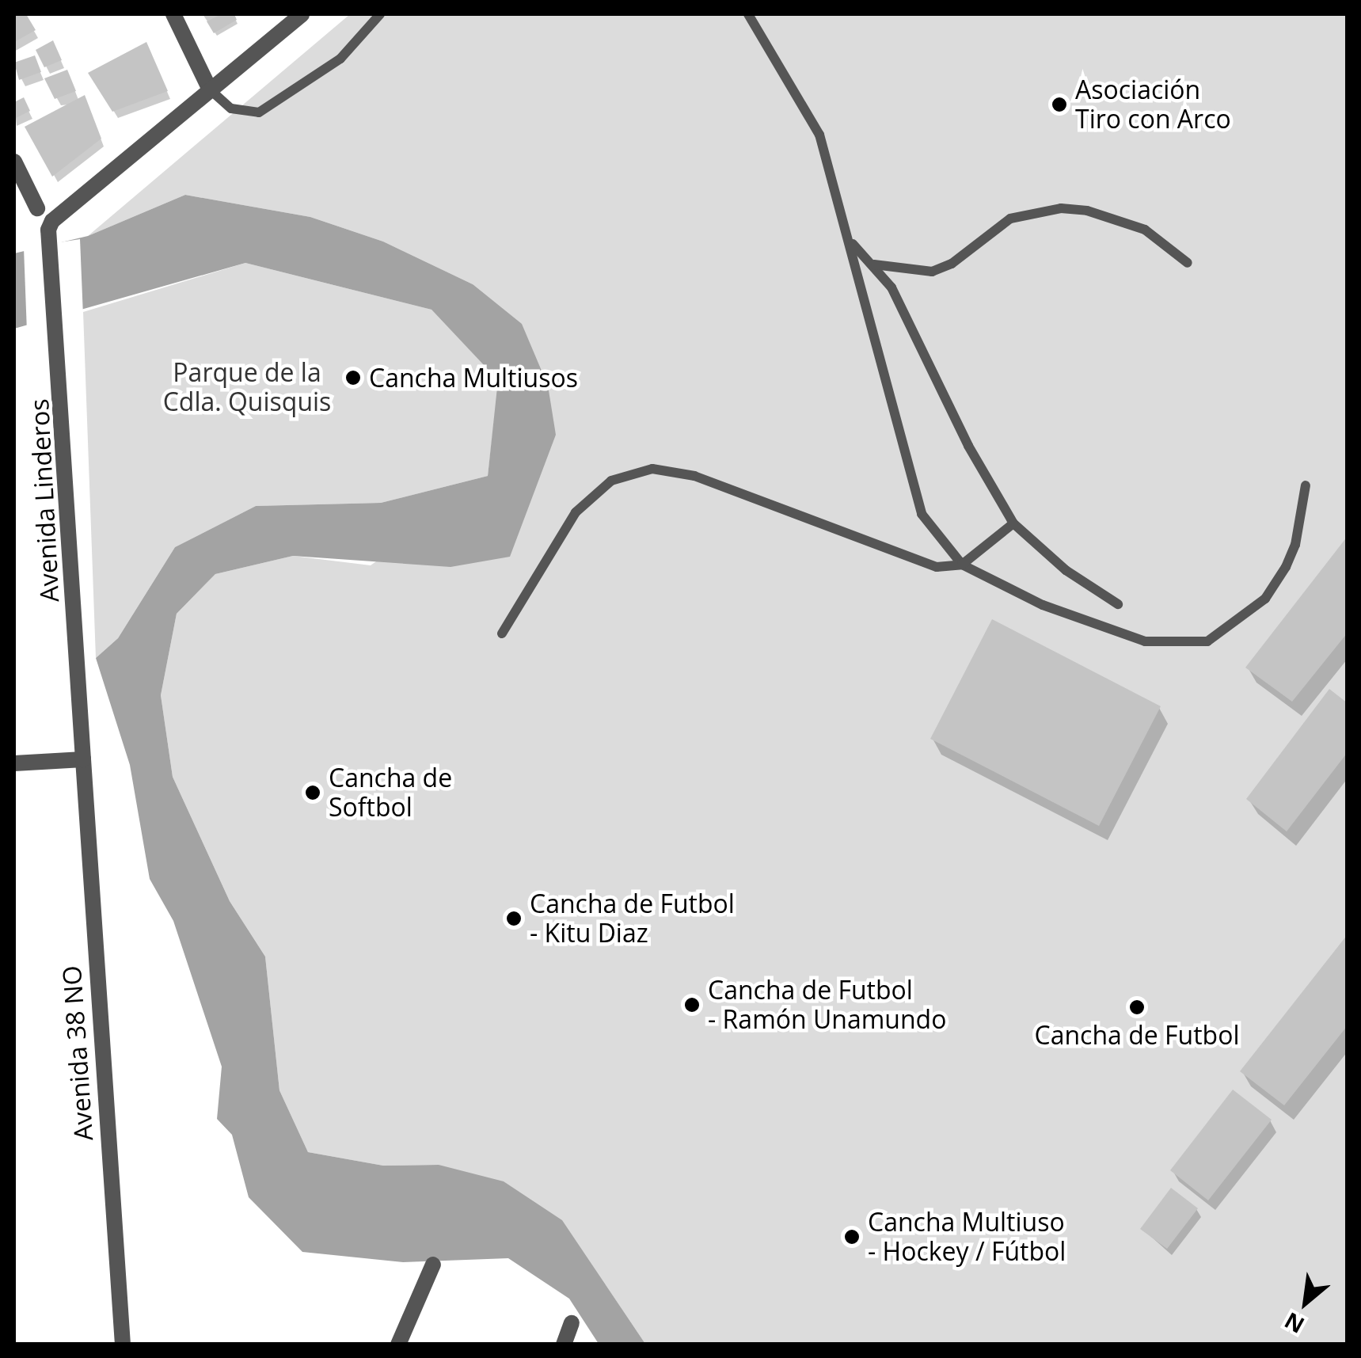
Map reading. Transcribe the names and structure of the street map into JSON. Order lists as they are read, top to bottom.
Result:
{
  "streets": {
    "street": ["Avenida Linderos", "Avenida 38 NO"]
  },
  "crossings": [
    ["Avenida Linderos", "Avenida 38 NO"]
  ],
  "parks": ["Parque de la Cdla. Quisquis"],
  "places": [
    "Asociación Tiro con Arco",
    "Cancha Multiusos",
    "Cancha de Softbol",
    "Cancha de Futbol - Kitu Diaz",
    "Cancha de Futbol - Ramón Unamundo",
    "Cancha de Futbol",
    "Cancha Multiuso - Hockey / Fútbol"
  ],
  "north": "bottom left"
}
